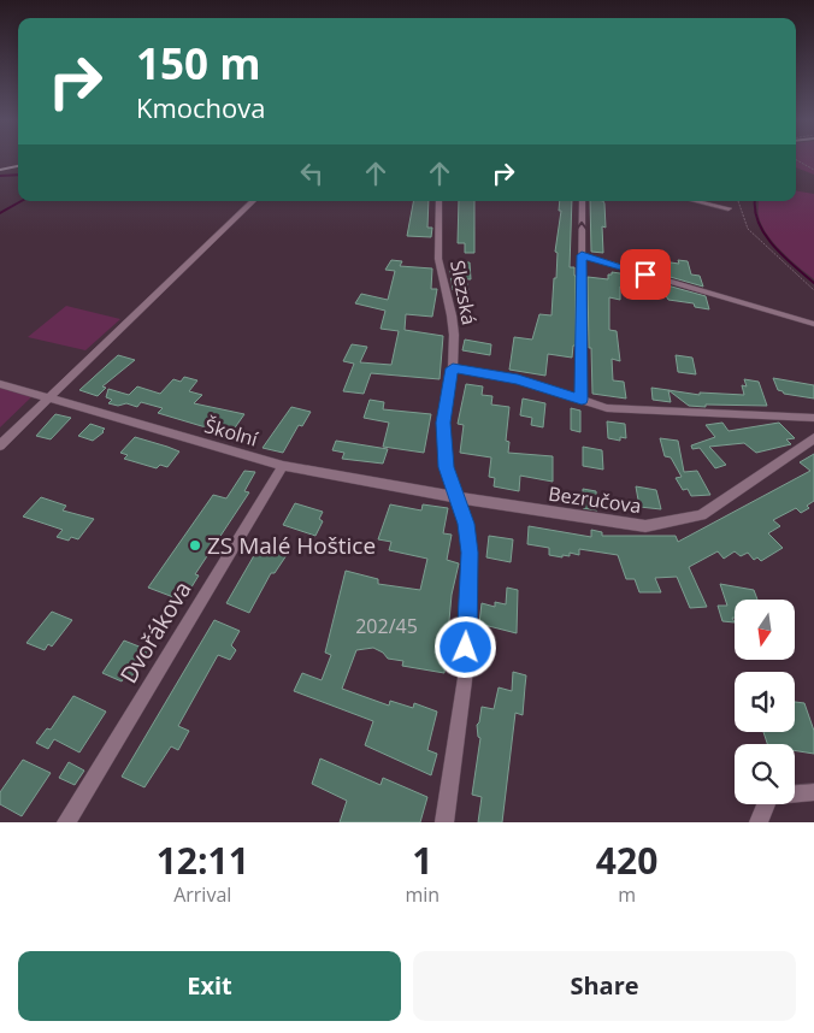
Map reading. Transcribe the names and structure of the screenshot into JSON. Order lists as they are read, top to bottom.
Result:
{
  "streets": {
    "street": [
      "Slezská",
      "Školní",
      "Bezručova",
      "Dvořákova"
    ]
  },
  "crossings": [
    ["Slezská", "Školní"],
    ["Slezská", "Bezručova"],
    ["Školní", "Bezručova"],
    ["Školní", "Dvořákova"]
  ],
  "places": ["ZS Malé Hoštice"],
  "house_numbers": ["202/45"],
  "north": "bottom",
  "page": {
    "turn": ["150 m", "Kmochova"],
    "eta": [
      "12:11",
      "Arrival",
      "1",
      "min",
      "420",
      "m"
    ],
    "buttons": ["Exit", "Share"]
  }
}
